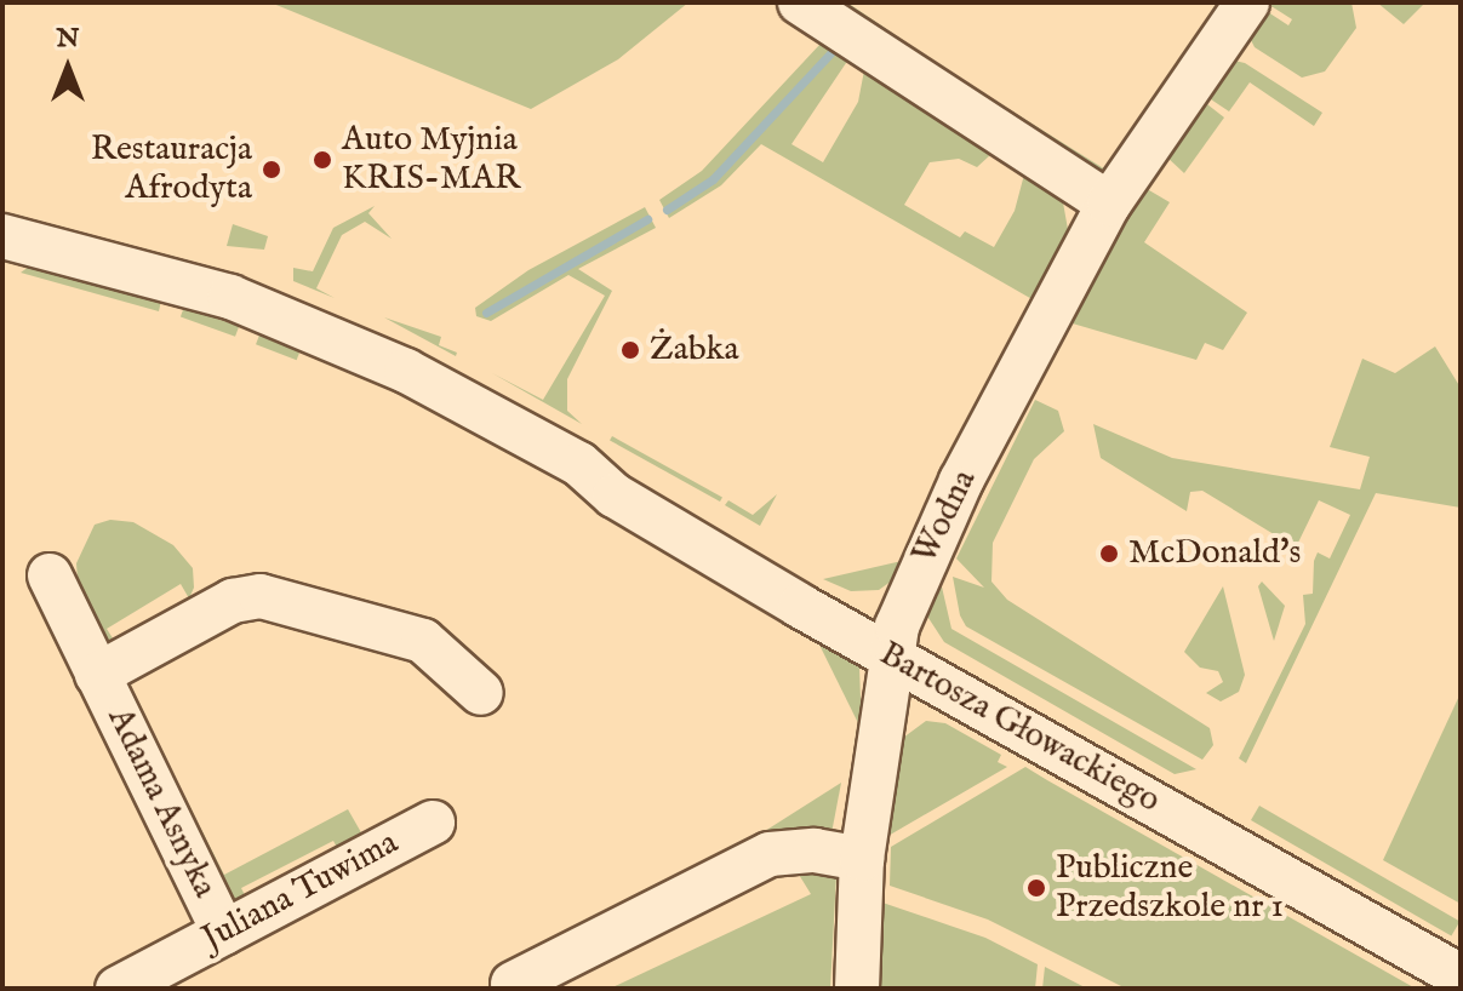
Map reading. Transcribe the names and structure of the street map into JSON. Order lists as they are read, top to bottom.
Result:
{
  "streets": {
    "street": [
      "Wodna",
      "Bartosza Głowackiego",
      "Adama Asnyka",
      "Juliana Tuwima"
    ]
  },
  "crossings": [
    ["Wodna", "Bartosza Głowackiego"],
    ["Adama Asnyka", "Juliana Tuwima"]
  ],
  "places": [
    "Auto Myjnia KRIS-MAR",
    "Restauracja Afrodyta",
    "Żabka",
    "McDonald's",
    "Publiczne Przedszkole nr 1"
  ],
  "north": "top"
}
